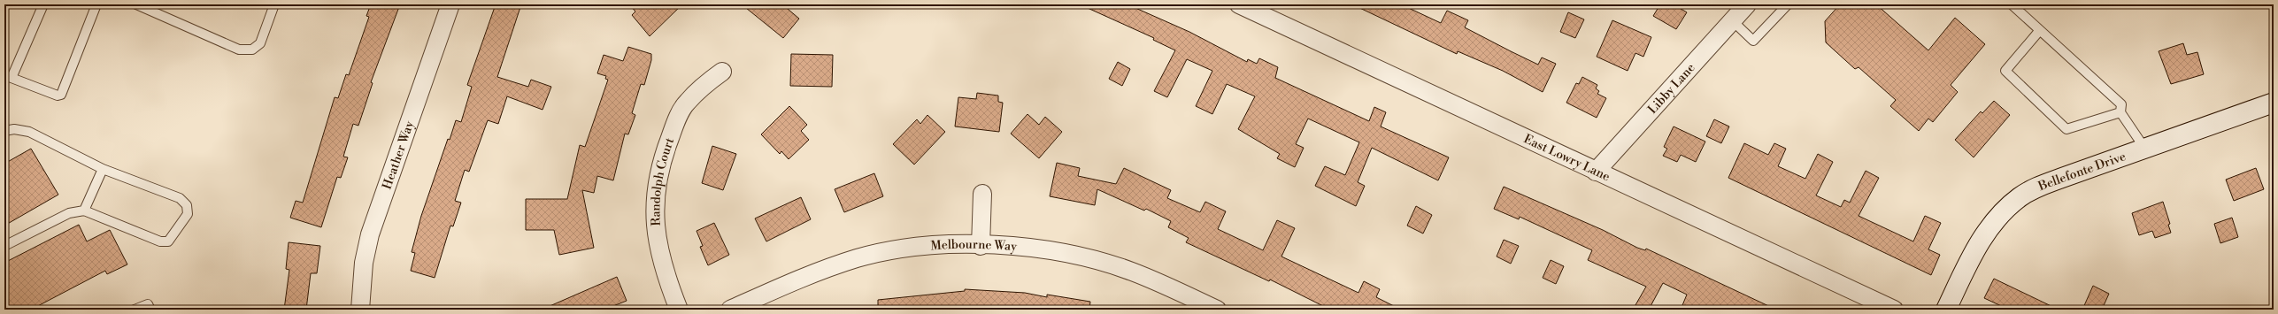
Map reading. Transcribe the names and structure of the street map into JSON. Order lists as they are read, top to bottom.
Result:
{
  "streets": {
    "street": [
      "Libby Lane",
      "Heather Way",
      "East Lowry Lane",
      "Bellefonte Drive",
      "Randolph Court",
      "Melbourne Way"
    ]
  },
  "crossings": [
    ["Libby Lane", "East Lowry Lane"]
  ]
}
